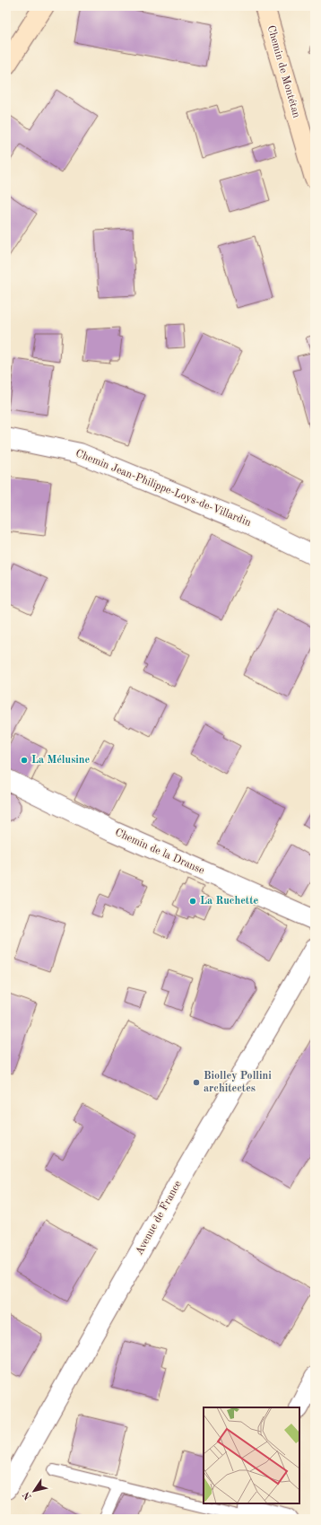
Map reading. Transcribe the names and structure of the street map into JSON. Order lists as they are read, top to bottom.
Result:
{
  "streets": {
    "street": [
      "Chemin de Montétan",
      "Chemin Jean-Philippe-Loys-de-Villardin",
      "Chemin de la Dranse",
      "Avenue de France"
    ]
  },
  "places": ["La Mélusine", "La Ruchette", "Biolley Pollini architectes"],
  "north": "bottom left"
}
